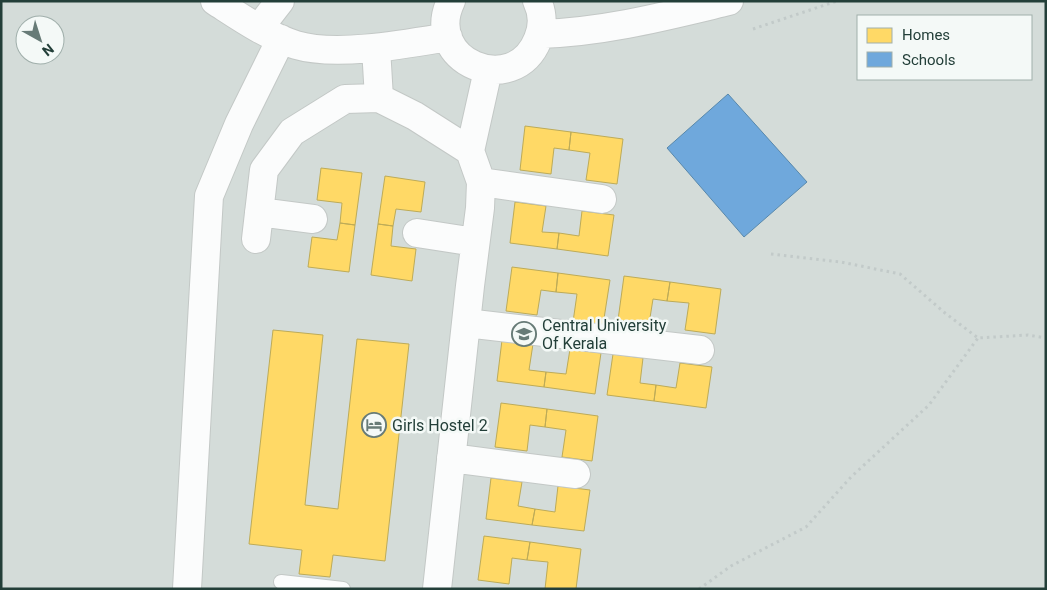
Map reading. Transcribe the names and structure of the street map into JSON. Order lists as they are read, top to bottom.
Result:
{
  "places": {
    "school or university": ["Central University Of Kerala"],
    "hotel": ["Girls Hostel 2"]
  },
  "legend": ["Homes", "Schools"],
  "north": "bottom right"
}
